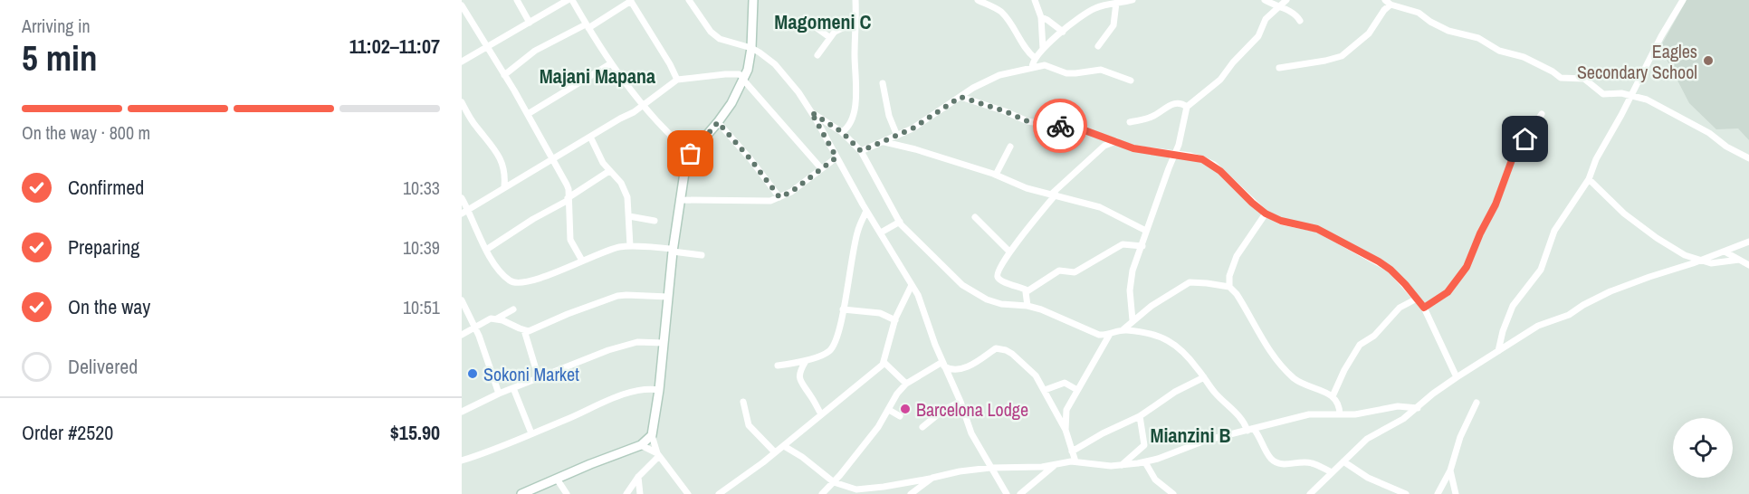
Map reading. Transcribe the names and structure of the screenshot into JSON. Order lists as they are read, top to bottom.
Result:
{
  "districts": ["Magomeni C", "Majani Mapana", "Mianzini B"],
  "places": ["Eagles Secondary School", "Sokoni Market", "Barcelona Lodge"],
  "page": {
    "heading": ["5 min", "Arriving in", "11:02–11:07"],
    "panel": ["Order #2520", "$15.90"],
    "bar": "On the way · 800 m",
    "list": [
      ["Confirmed", "10:33"],
      ["Preparing", "10:39"],
      ["On the way", "10:51"],
      "Delivered"
    ]
  }
}
